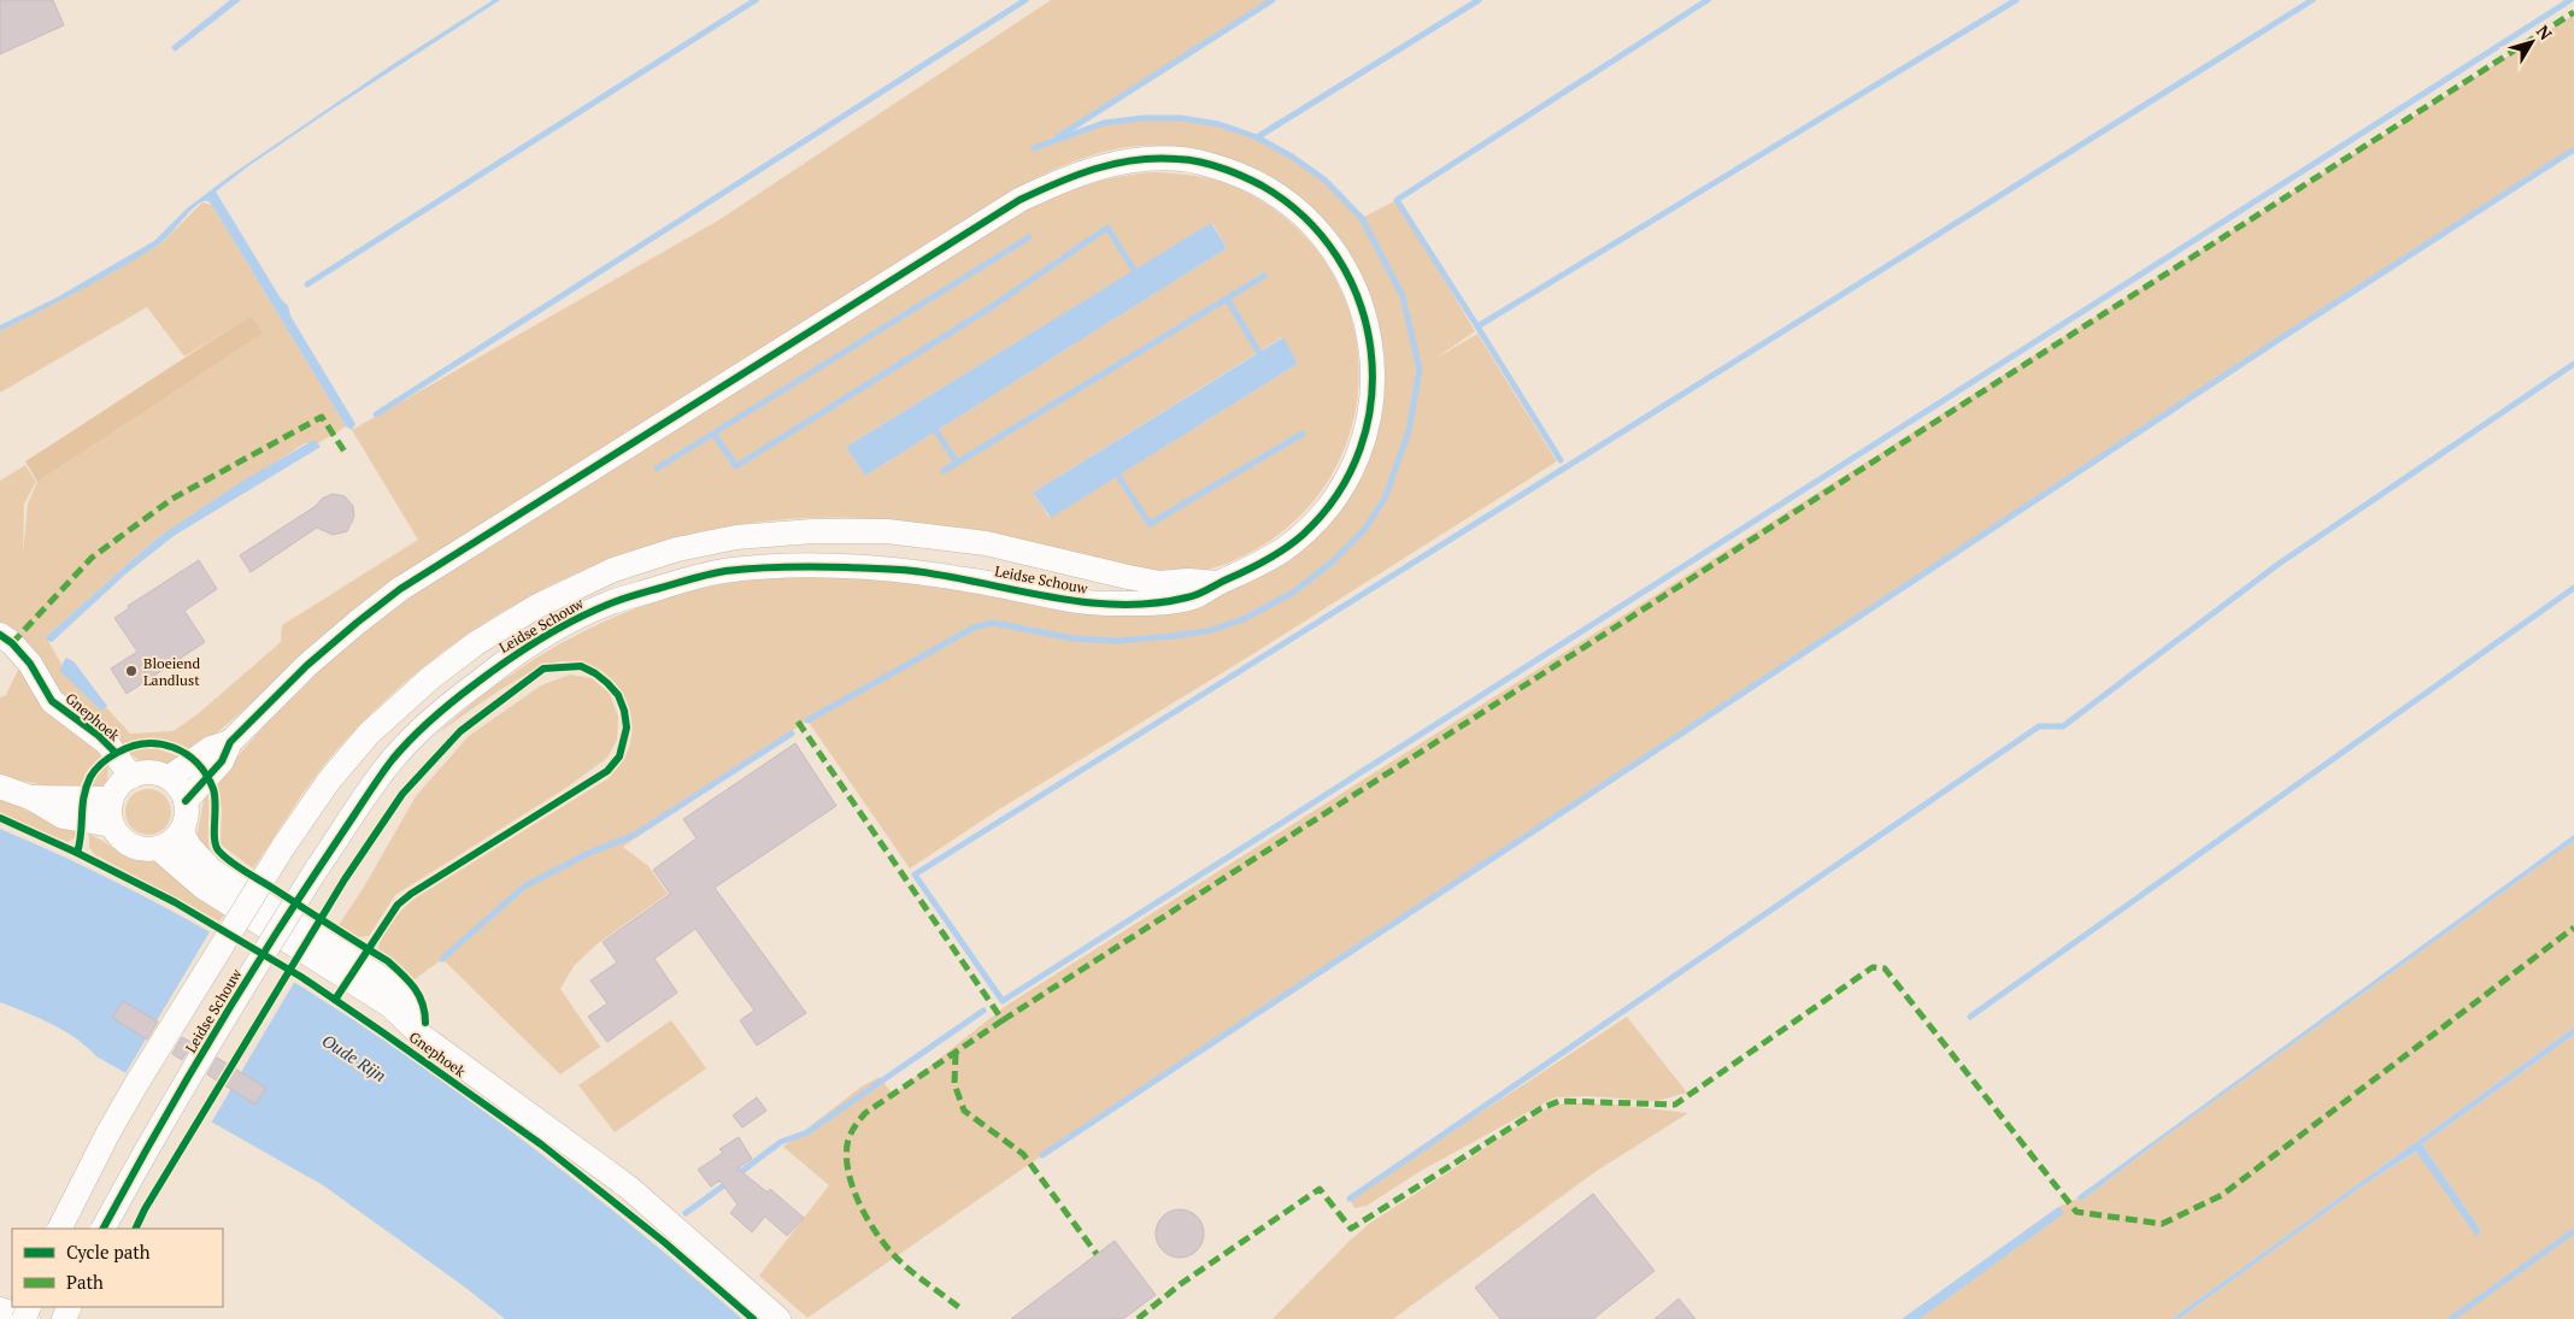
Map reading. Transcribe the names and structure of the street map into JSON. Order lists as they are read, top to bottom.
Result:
{
  "streets": {
    "street": ["Leidse Schouw", "Gnephoek"]
  },
  "crossings": [
    ["Leidse Schouw", "Gnephoek"]
  ],
  "water": ["Oude Rijn"],
  "places": ["Bloeiend Landlust"],
  "legend": ["Cycle path", "Path"],
  "north": "top right"
}
